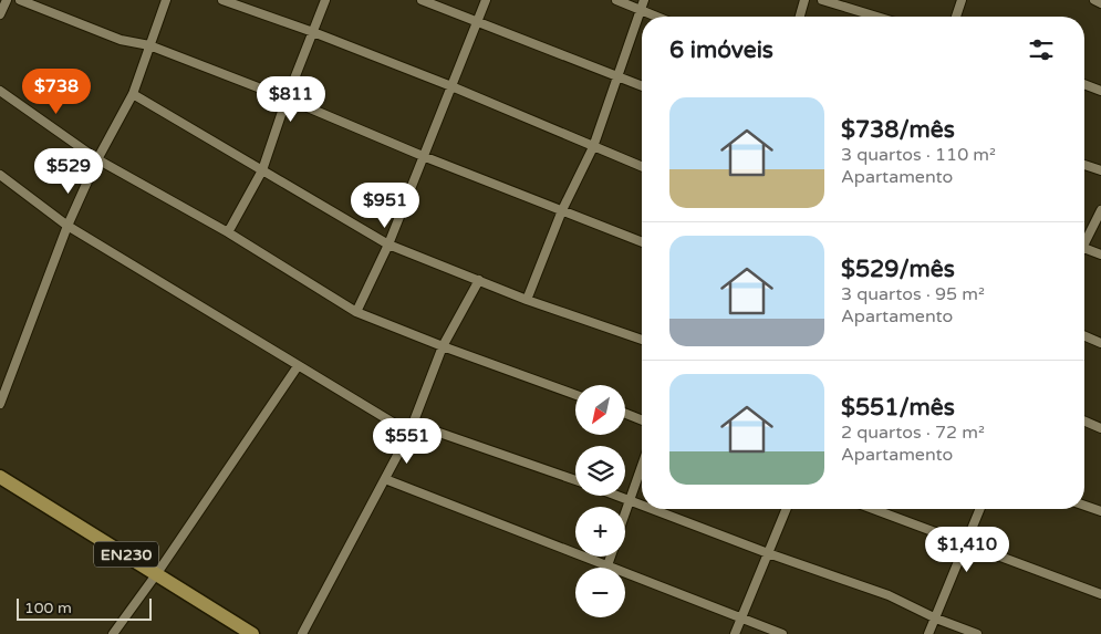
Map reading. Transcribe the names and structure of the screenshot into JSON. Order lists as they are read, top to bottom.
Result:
{
  "streets": {
    "main road": ["EN230"]
  },
  "scale_bar": "100 m",
  "north": "bottom left",
  "page": {
    "heading": "6 imóveis",
    "price": [
      "$738",
      "$811",
      "$529",
      "$951",
      "$551",
      "$1,410"
    ],
    "list": [
      {
        "name": "$738/mês",
        "note": "3 quartos · 110 m² · Apartamento"
      },
      {
        "name": "$529/mês",
        "note": "3 quartos · 95 m² · Apartamento"
      },
      {
        "name": "$551/mês",
        "note": "2 quartos · 72 m² · Apartamento"
      }
    ],
    "map_buttons": ["+", "−"],
    "scale": "100 m"
  }
}
